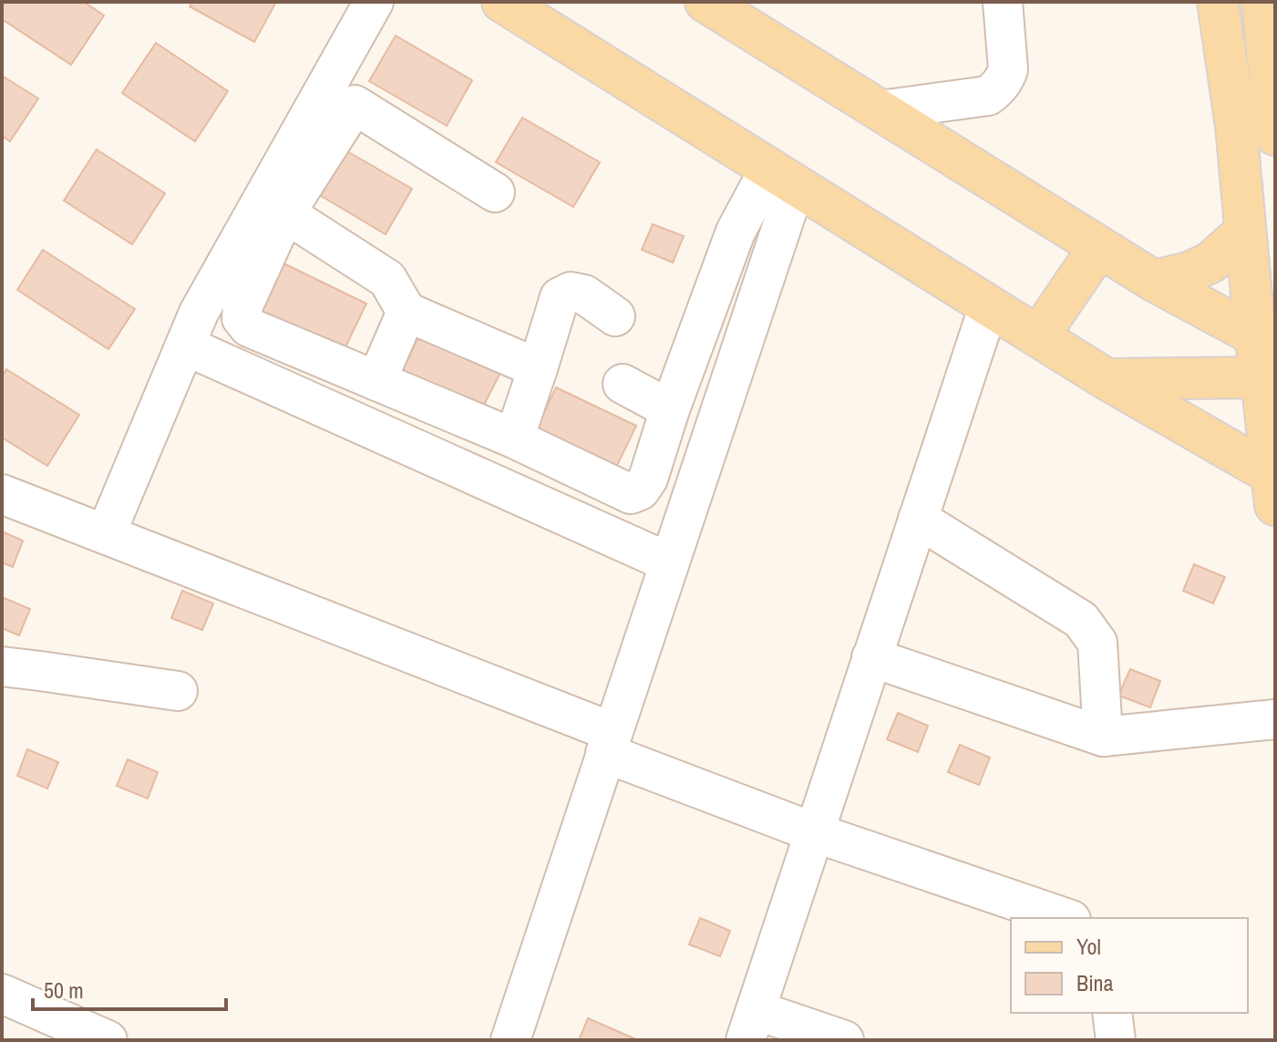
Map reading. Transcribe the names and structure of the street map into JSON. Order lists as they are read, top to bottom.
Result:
{
  "legend": ["Yol", "Bina"],
  "scale_bar": "50 m"
}
